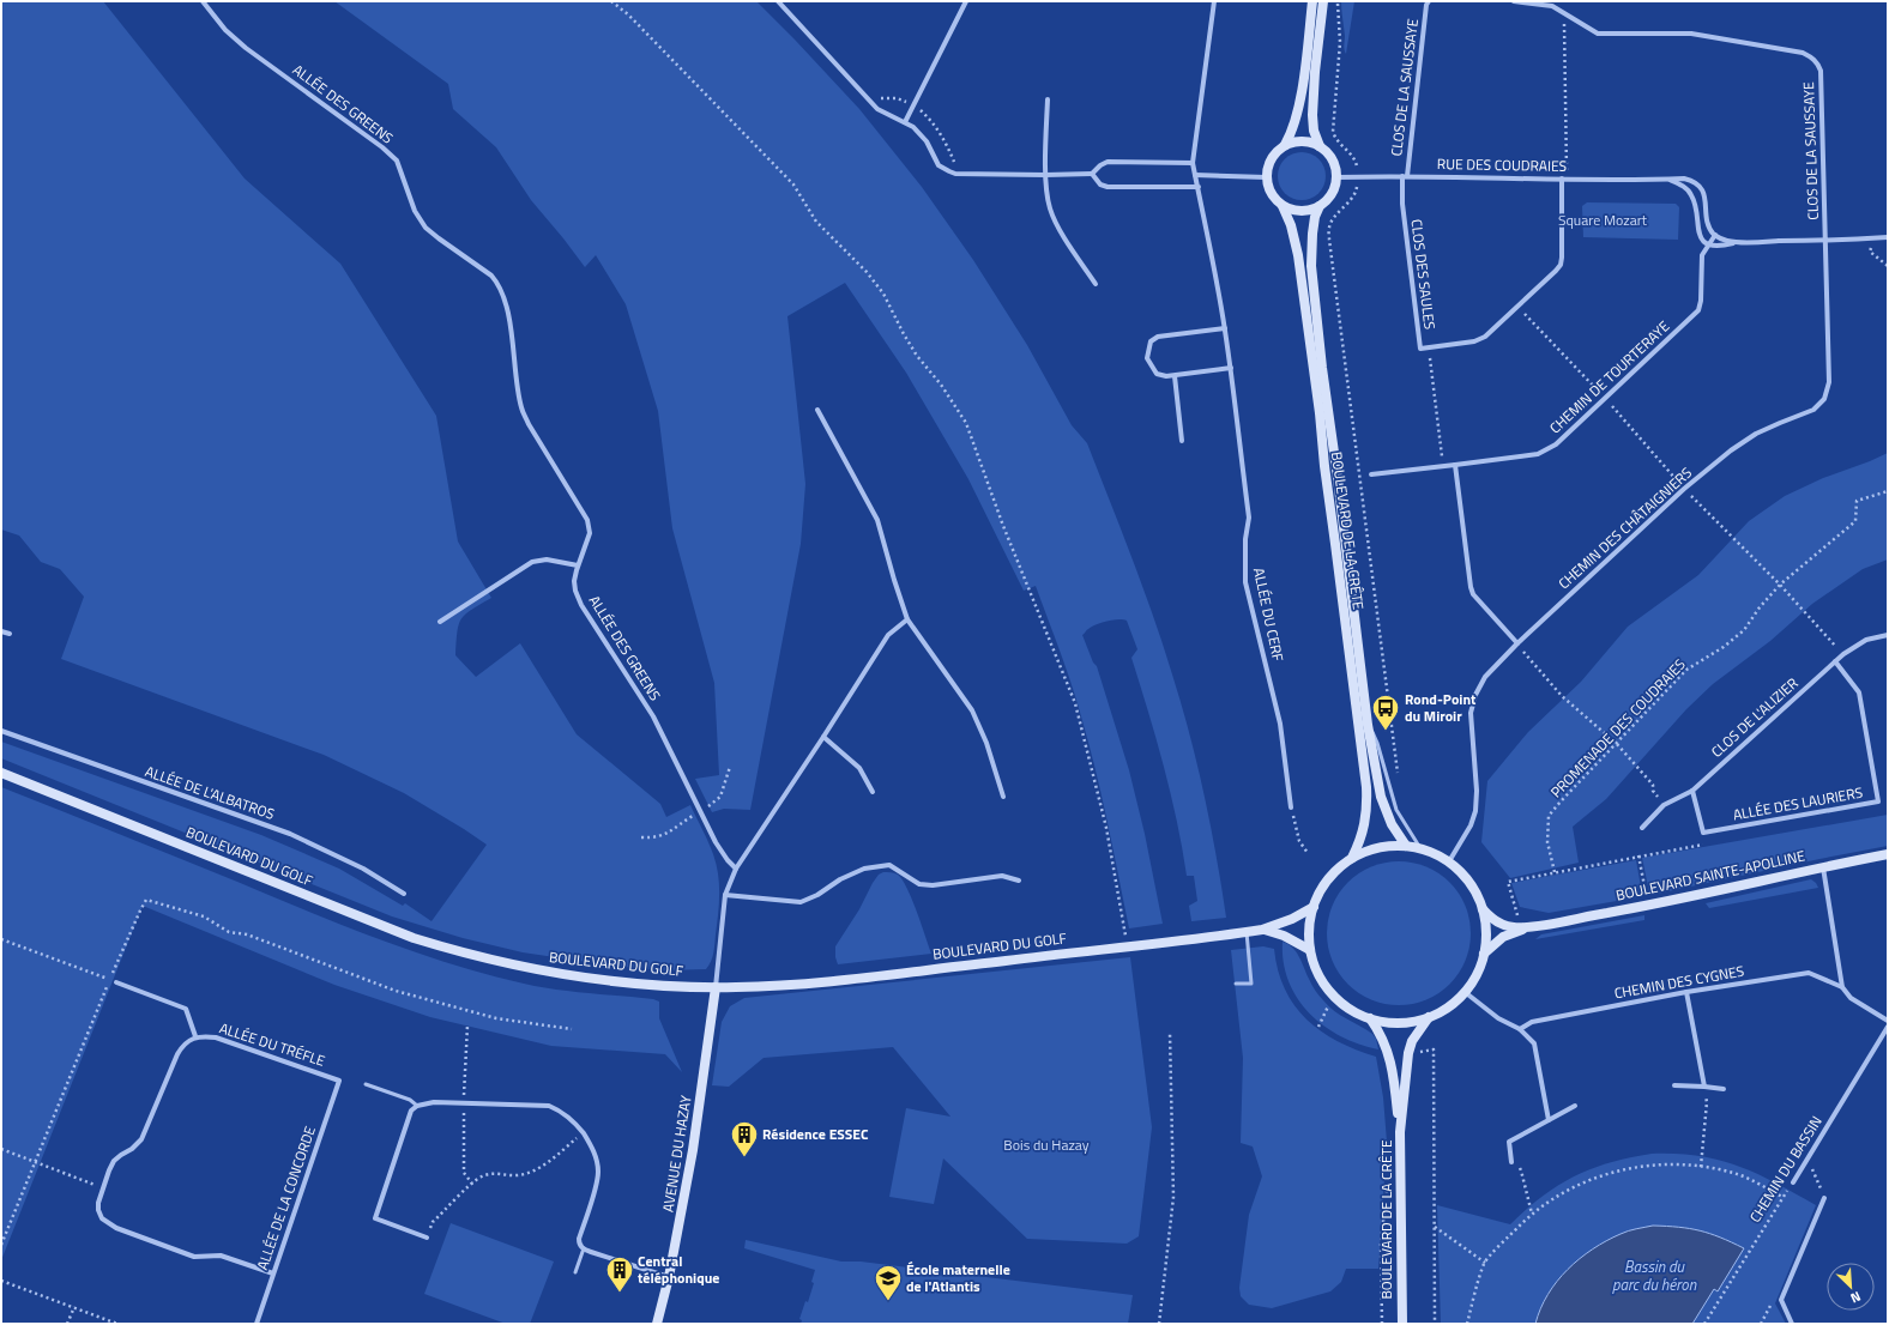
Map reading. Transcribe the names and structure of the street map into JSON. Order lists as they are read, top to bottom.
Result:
{
  "streets": {
    "main road": [
      "BOULEVARD DE LA CRÊTE",
      "BOULEVARD DU GOLF",
      "BOULEVARD SAINTE-APOLLINE",
      "AVENUE DU HAZAY"
    ],
    "street": [
      "CLOS DE LA SAUSSAYE",
      "ALLÉE DES GREENS",
      "RUE DES COUDRAIES",
      "CLOS DES SAULES",
      "CHEMIN DE TOURTERAYE",
      "CHEMIN DES CHÂTAIGNIERS",
      "ALLÉE DU CERF",
      "CLOS DE L'ALIZIER",
      "ALLÉE DE L'ALBATROS",
      "ALLÉE DES LAURIERS",
      "CHEMIN DES CYGNES",
      "ALLÉE DU TRÉFLE",
      "CHEMIN DU BASSIN",
      "ALLÉE DE LA CONCORDE"
    ],
    "path": ["PROMENADE DES COUDRAIES"]
  },
  "crossings": [
    ["CLOS DE LA SAUSSAYE", "RUE DES COUDRAIES"],
    ["CLOS DE LA SAUSSAYE", "CLOS DES SAULES"],
    ["CLOS DE LA SAUSSAYE", "CHEMIN DES CHÂTAIGNIERS"],
    ["RUE DES COUDRAIES", "CLOS DES SAULES"],
    ["RUE DES COUDRAIES", "CHEMIN DE TOURTERAYE"],
    ["RUE DES COUDRAIES", "BOULEVARD DE LA CRÊTE"],
    ["CLOS DE L'ALIZIER", "ALLÉE DES LAURIERS"],
    ["BOULEVARD DU GOLF", "AVENUE DU HAZAY"],
    ["ALLÉE DU TRÉFLE", "ALLÉE DE LA CONCORDE"]
  ],
  "water": ["Bassin du parc du héron"],
  "parks": ["Square Mozart", "Bois du Hazay"],
  "places": {
    "bus stop": ["Rond-Point du Miroir"],
    "building": ["Résidence ESSEC", "Central téléphonique"],
    "school or university": ["École maternelle de l'Atlantis"]
  },
  "north": "bottom right"
}
